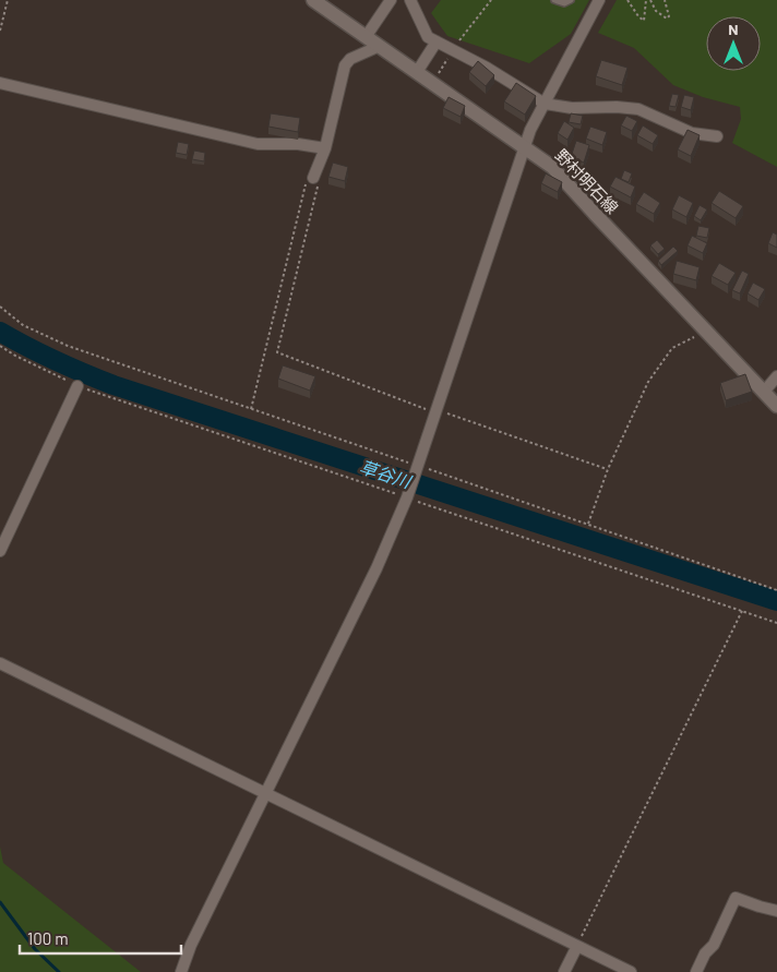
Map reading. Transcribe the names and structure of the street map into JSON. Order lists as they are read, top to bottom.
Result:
{
  "streets": {
    "main road": ["野村明石線"]
  },
  "water": ["草谷川"],
  "scale_bar": "100 m",
  "north": "top"
}
